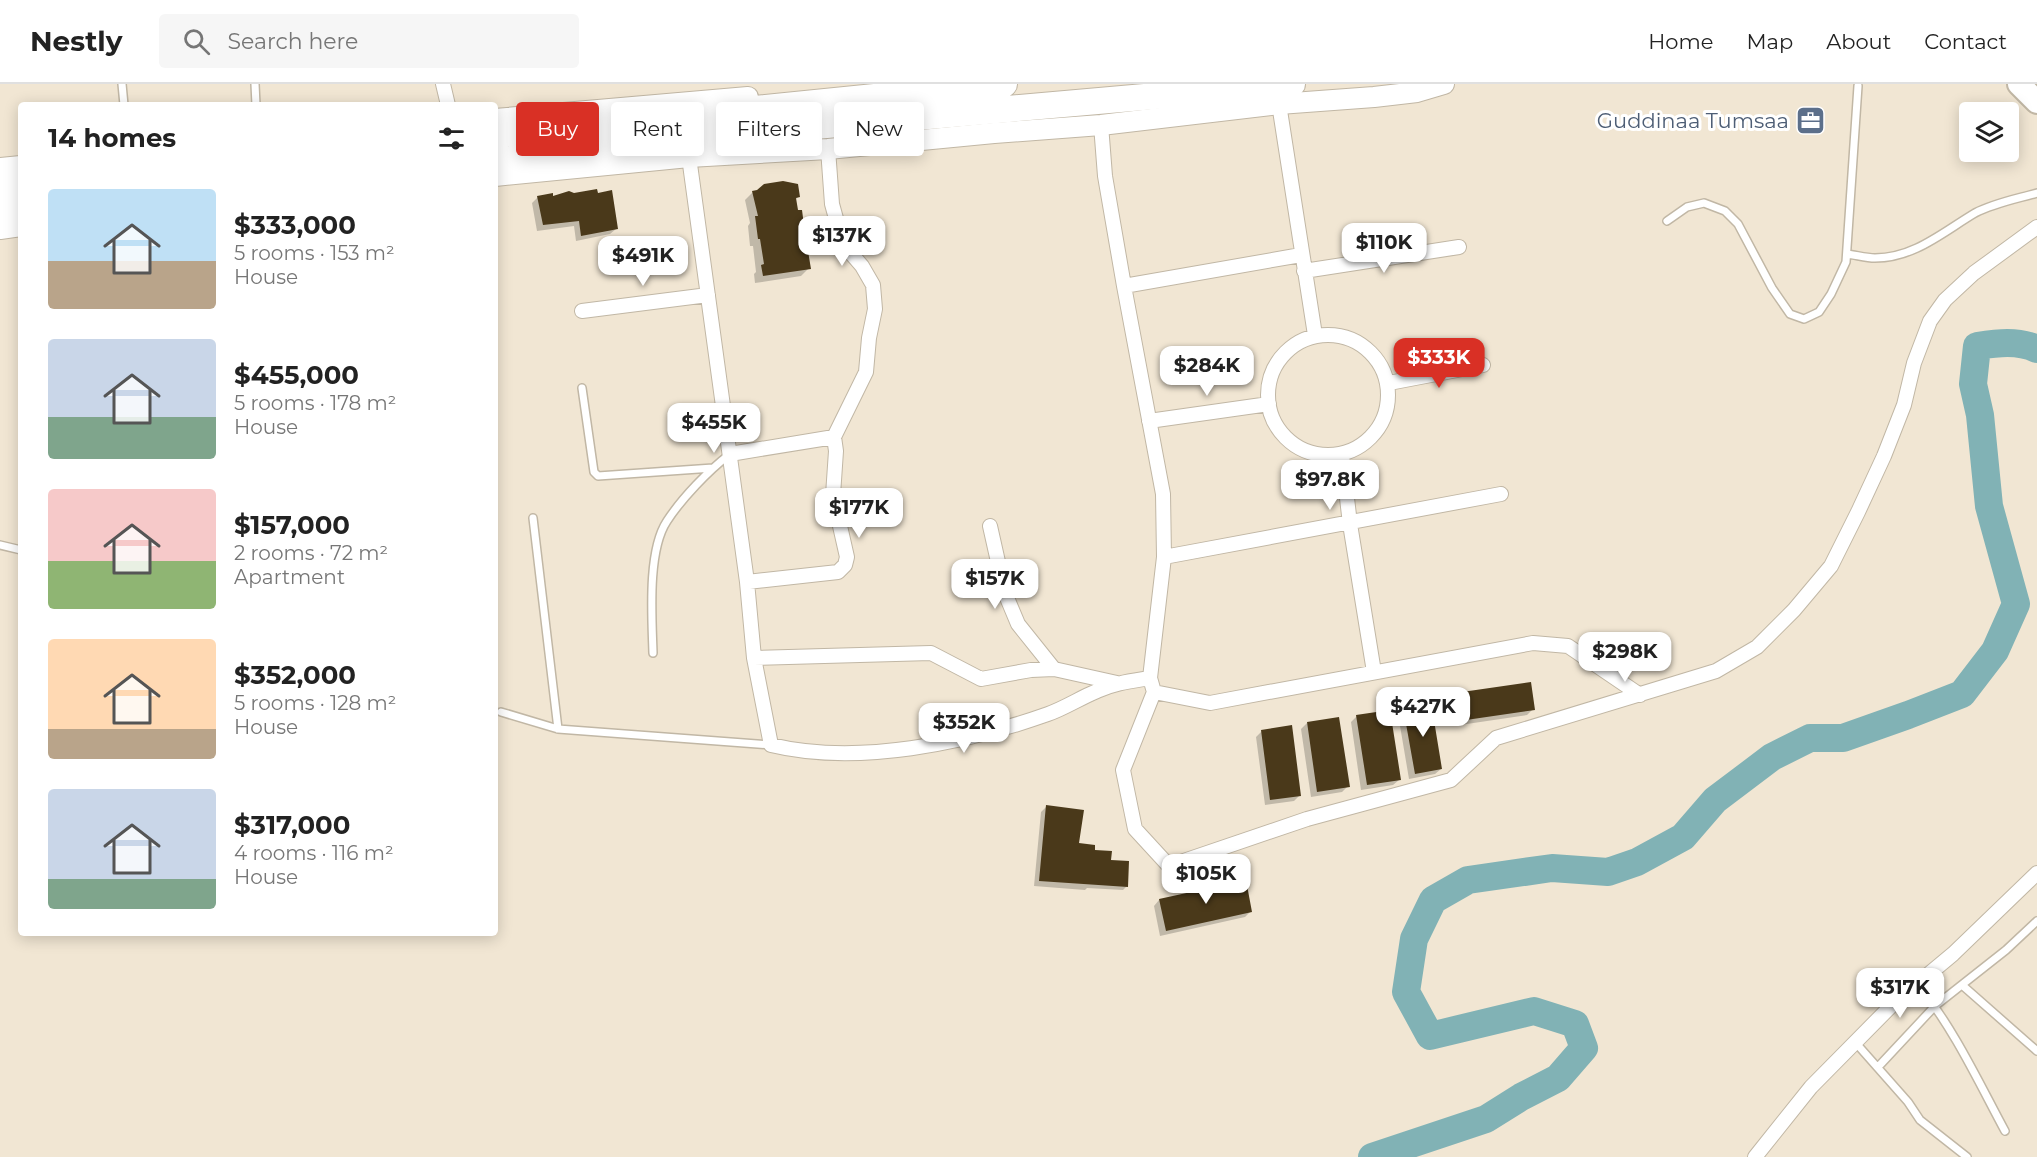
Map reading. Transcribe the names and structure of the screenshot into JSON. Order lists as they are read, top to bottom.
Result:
{
  "places": {
    "office": ["Guddinaa Tumsaa"]
  },
  "page": {
    "header": "Nestly",
    "search": "Search here",
    "nav": [
      "Home",
      "Map",
      "About",
      "Contact"
    ],
    "chip": [
      "Buy",
      "Rent",
      "Filters",
      "New"
    ],
    "heading": "14 homes",
    "list": [
      {
        "name": "$333,000",
        "note": "5 rooms · 153 m² · House"
      },
      {
        "name": "$455,000",
        "note": "5 rooms · 178 m² · House"
      },
      {
        "name": "$157,000",
        "note": "2 rooms · 72 m² · Apartment"
      },
      {
        "name": "$352,000",
        "note": "5 rooms · 128 m² · House"
      },
      {
        "name": "$317,000",
        "note": "4 rooms · 116 m² · House"
      }
    ],
    "price": [
      "$137K",
      "$110K",
      "$491K",
      "$333K",
      "$284K",
      "$455K",
      "$97.8K",
      "$177K",
      "$157K",
      "$298K",
      "$427K",
      "$352K",
      "$105K",
      "$317K"
    ]
  }
}
